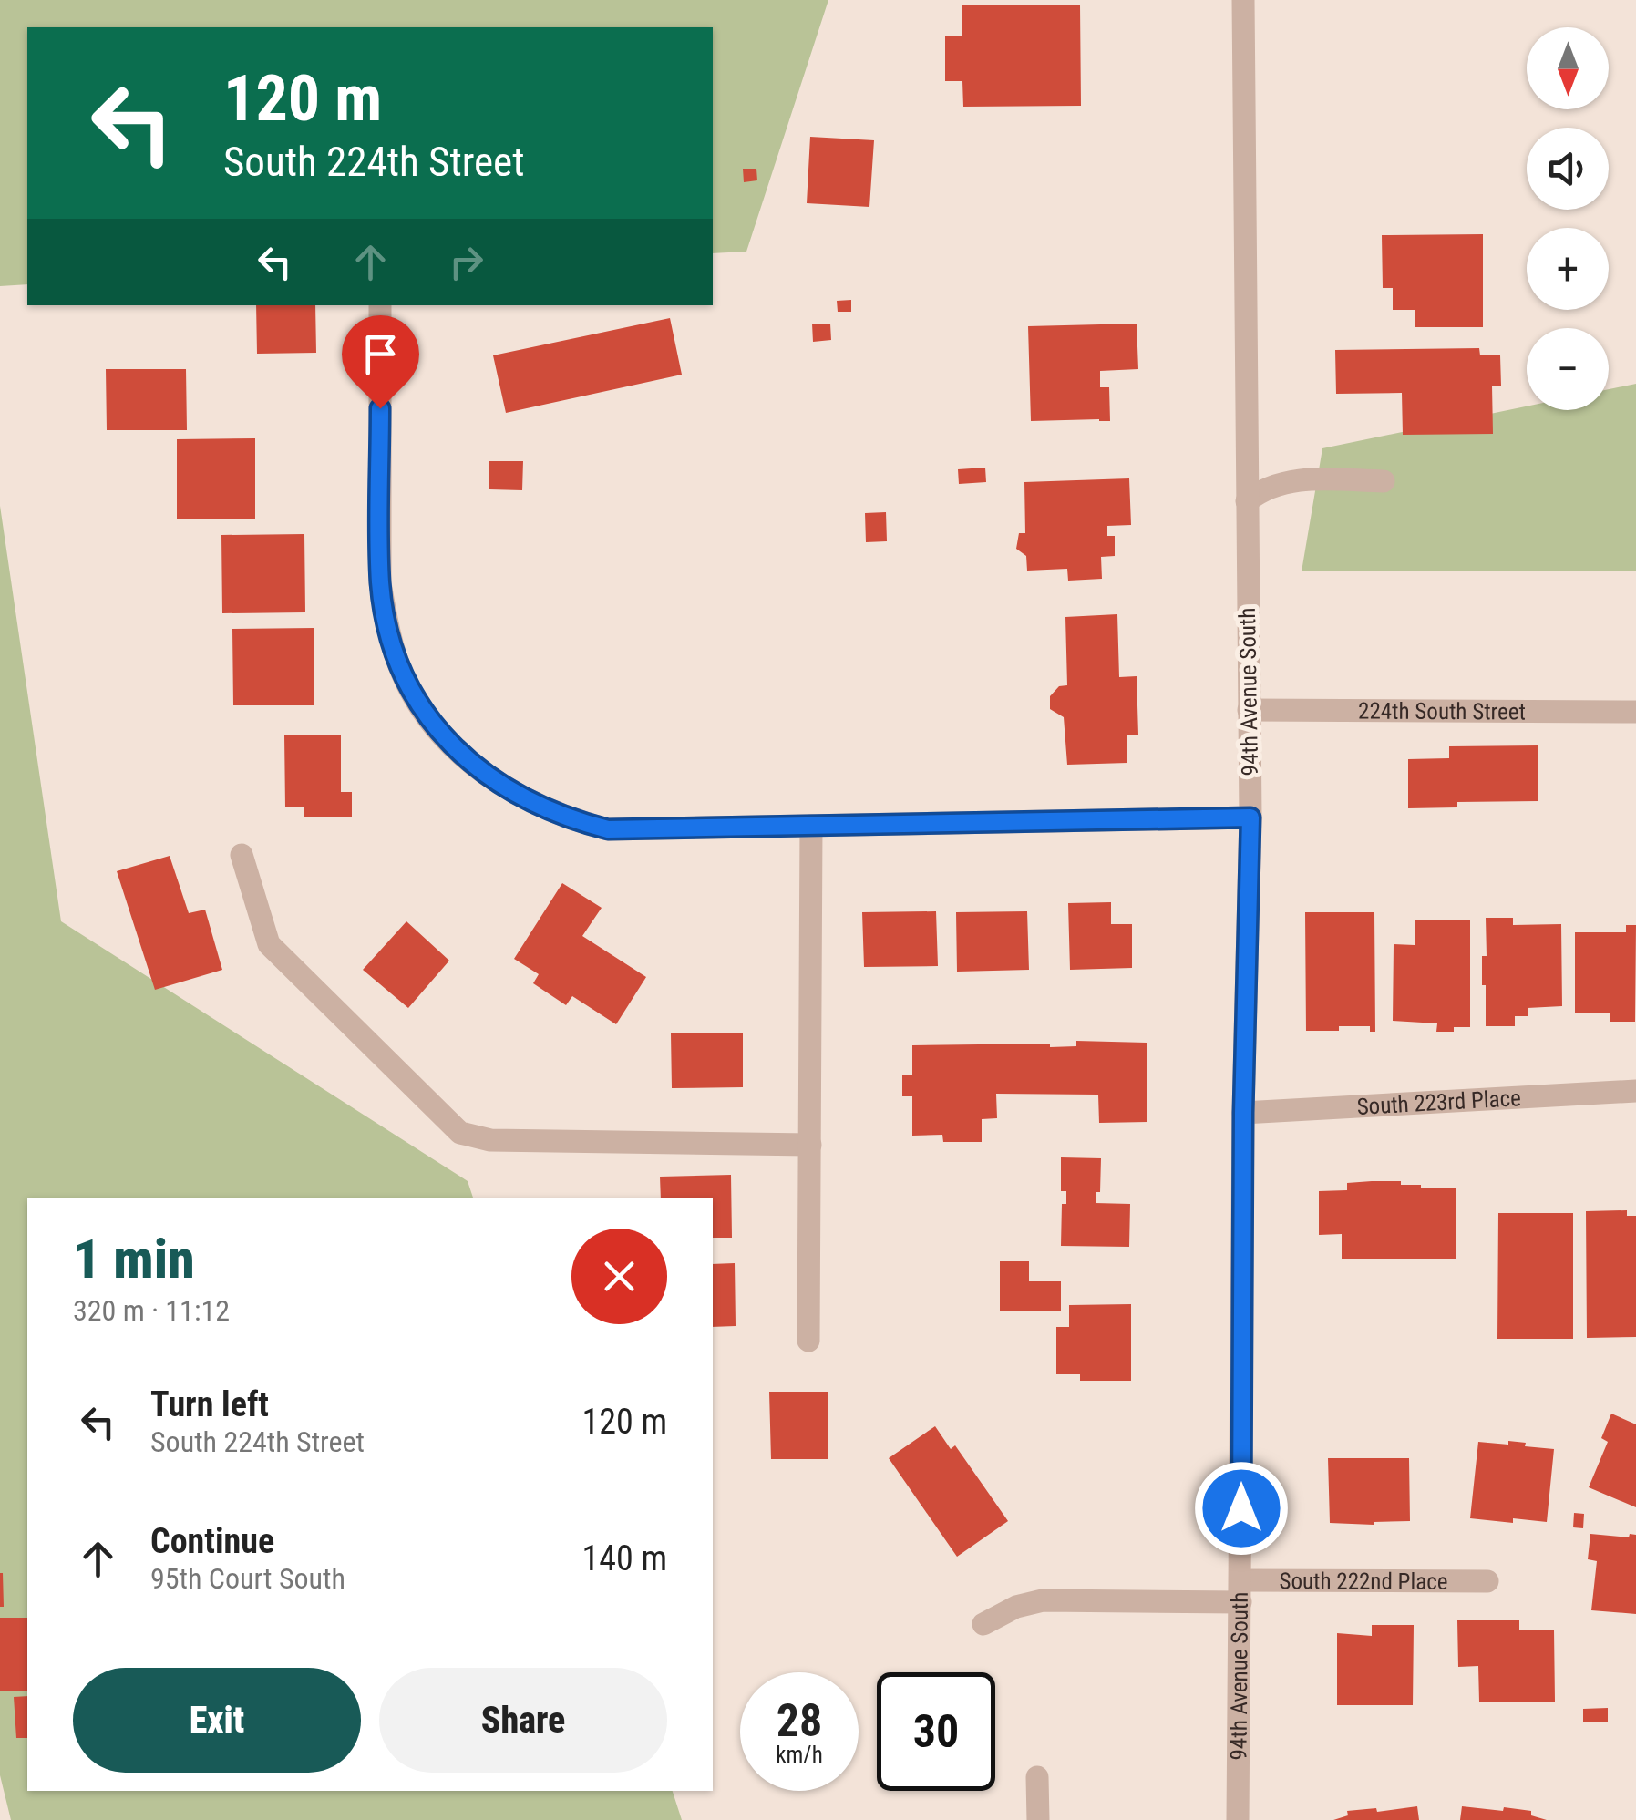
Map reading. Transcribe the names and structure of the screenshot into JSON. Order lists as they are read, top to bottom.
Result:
{
  "streets": {
    "street": [
      "94th Avenue South",
      "224th South Street",
      "South 223rd Place",
      "South 222nd Place"
    ]
  },
  "crossings": [
    ["94th Avenue South", "224th South Street"],
    ["94th Avenue South", "South 223rd Place"],
    ["94th Avenue South", "South 222nd Place"]
  ],
  "north": "bottom",
  "page": {
    "map_buttons": ["+", "−"],
    "turn": ["120 m", "South 224th Street"],
    "heading": ["1 min", "320 m · 11:12"],
    "list": [
      {
        "name": "Turn left",
        "note": "South 224th Street",
        "value": "120 m"
      },
      {
        "name": "Continue",
        "note": "95th Court South",
        "value": "140 m"
      }
    ],
    "buttons": ["Exit", "Share"],
    "speed": "28 km/h",
    "limit": "30"
  }
}
